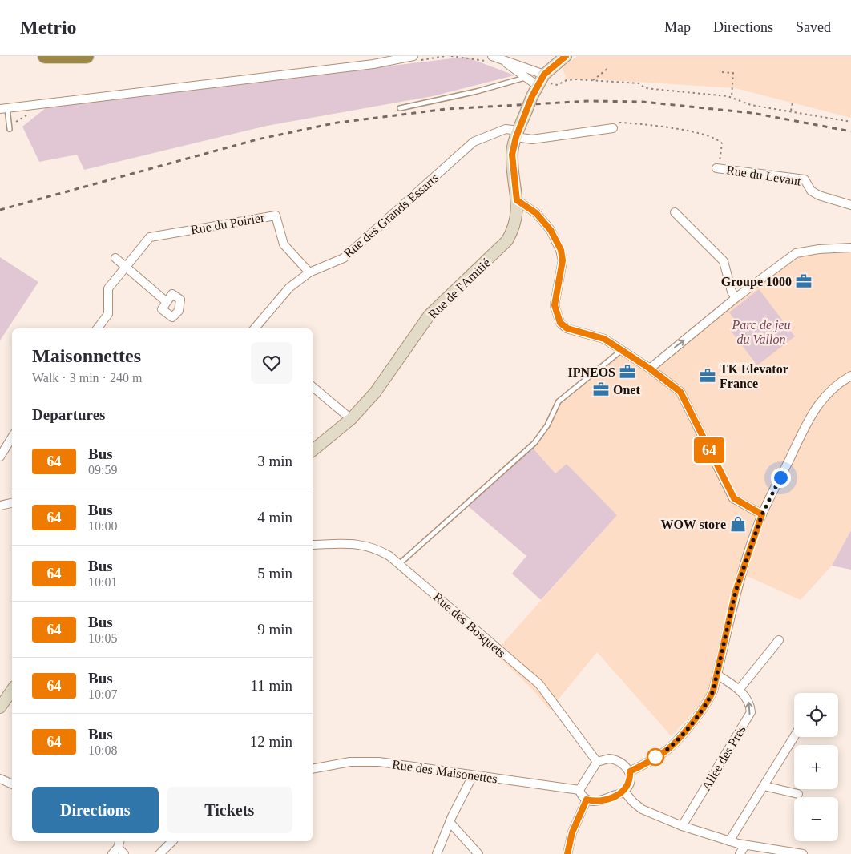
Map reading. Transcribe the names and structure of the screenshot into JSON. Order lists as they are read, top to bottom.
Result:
{
  "streets": {
    "street": [
      "Rue du Levant",
      "Rue des Grands Essarts",
      "Rue du Poirier",
      "Rue de l'Amitié",
      "Rue des Bosquets",
      "Allée des Prés",
      "Rue des Maisonettes"
    ]
  },
  "crossings": [
    ["Rue des Grands Essarts", "Rue du Poirier"],
    ["Rue des Grands Essarts", "Rue de l'Amitié"],
    ["Rue des Bosquets", "Rue des Maisonettes"]
  ],
  "parks": ["Parc de jeu du Vallon"],
  "places": {
    "office": [
      "Groupe 1000",
      "IPNEOS",
      "TK Elevator France",
      "Onet"
    ],
    "shop": ["WOW store"]
  },
  "lines": ["bus line 64"],
  "page": {
    "header": "Metrio",
    "nav": ["Map", "Directions", "Saved"],
    "on_map": "64",
    "heading": [
      ["Maisonnettes", "Walk · 3 min · 240 m"],
      "Departures"
    ],
    "list": [
      {
        "mark": "64",
        "name": "Bus",
        "note": "09:59",
        "value": "3 min"
      },
      {
        "mark": "64",
        "name": "Bus",
        "note": "10:00",
        "value": "4 min"
      },
      {
        "mark": "64",
        "name": "Bus",
        "note": "10:01",
        "value": "5 min"
      },
      {
        "mark": "64",
        "name": "Bus",
        "note": "10:05",
        "value": "9 min"
      },
      {
        "mark": "64",
        "name": "Bus",
        "note": "10:07",
        "value": "11 min"
      },
      {
        "mark": "64",
        "name": "Bus",
        "note": "10:08",
        "value": "12 min"
      }
    ],
    "map_buttons": ["+", "−"],
    "buttons": ["Directions", "Tickets"]
  }
}
